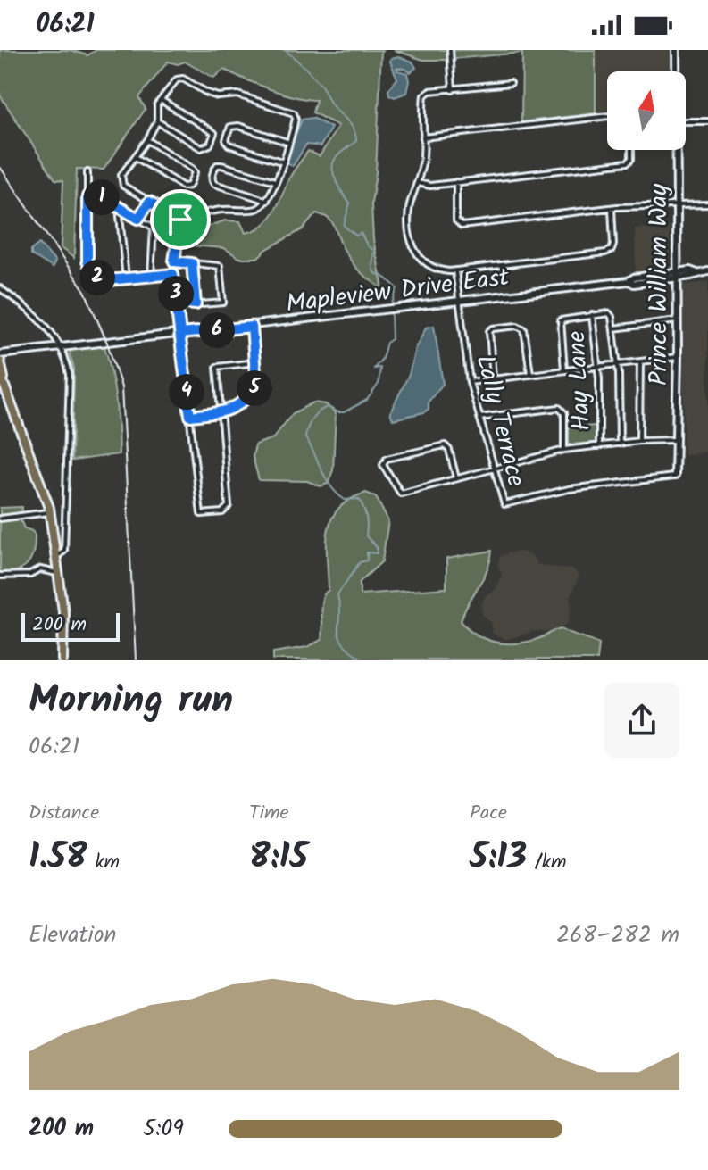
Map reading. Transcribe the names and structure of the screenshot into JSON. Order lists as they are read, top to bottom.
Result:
{
  "streets": {
    "main road": ["Prince William Way", "Mapleview Drive East"],
    "street": ["Hay Lane", "Lally Terrace"]
  },
  "crossings": [
    ["Prince William Way", "Mapleview Drive East"],
    ["Prince William Way", "Lally Terrace"],
    ["Mapleview Drive East", "Lally Terrace"]
  ],
  "scale_bar": "200 m",
  "north": "top",
  "page": {
    "status": "06:21",
    "pins": [
      "1",
      "2",
      "3",
      "6",
      "5",
      "4"
    ],
    "scale": "200 m",
    "heading": ["Morning run", "06:21"],
    "stats": [
      ["Distance", "1.58 km"],
      ["Time", "8:15"],
      ["Pace", "5:13 /km"]
    ],
    "chart": ["Elevation", "268–282 m"],
    "list": [
      {
        "name": "200 m",
        "note": "5:09"
      }
    ]
  }
}
